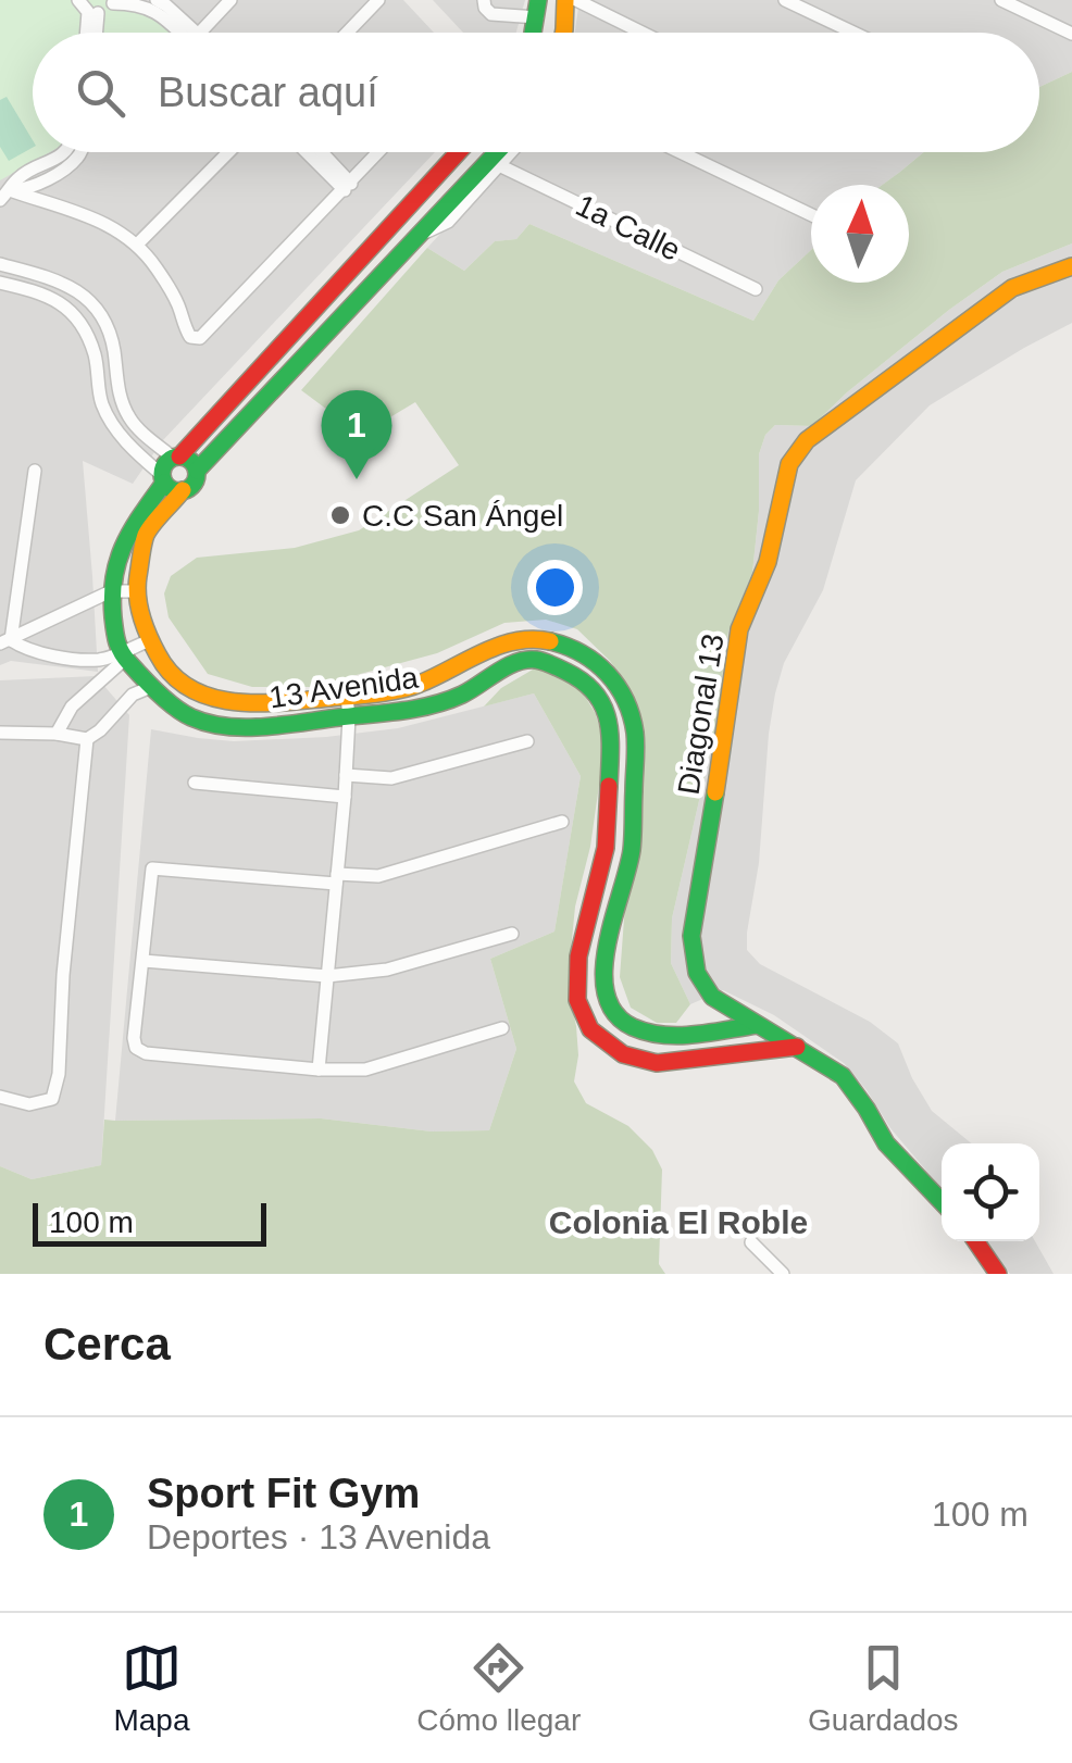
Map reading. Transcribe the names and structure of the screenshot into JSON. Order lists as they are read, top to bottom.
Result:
{
  "streets": {
    "street": ["1a Calle", "13 Avenida", "Diagonal 13"]
  },
  "crossings": [
    ["13 Avenida", "Diagonal 13"]
  ],
  "districts": ["Colonia El Roble"],
  "places": ["C.C San Ángel"],
  "scale_bar": "100 m",
  "north": "top",
  "page": {
    "search": "Buscar aquí",
    "pins": "1",
    "scale": "100 m",
    "heading": "Cerca",
    "list": [
      {
        "mark": "1",
        "name": "Sport Fit Gym",
        "note": "Deportes · 13 Avenida",
        "value": "100 m"
      }
    ],
    "nav": ["Mapa", "Cómo llegar", "Guardados"]
  }
}
